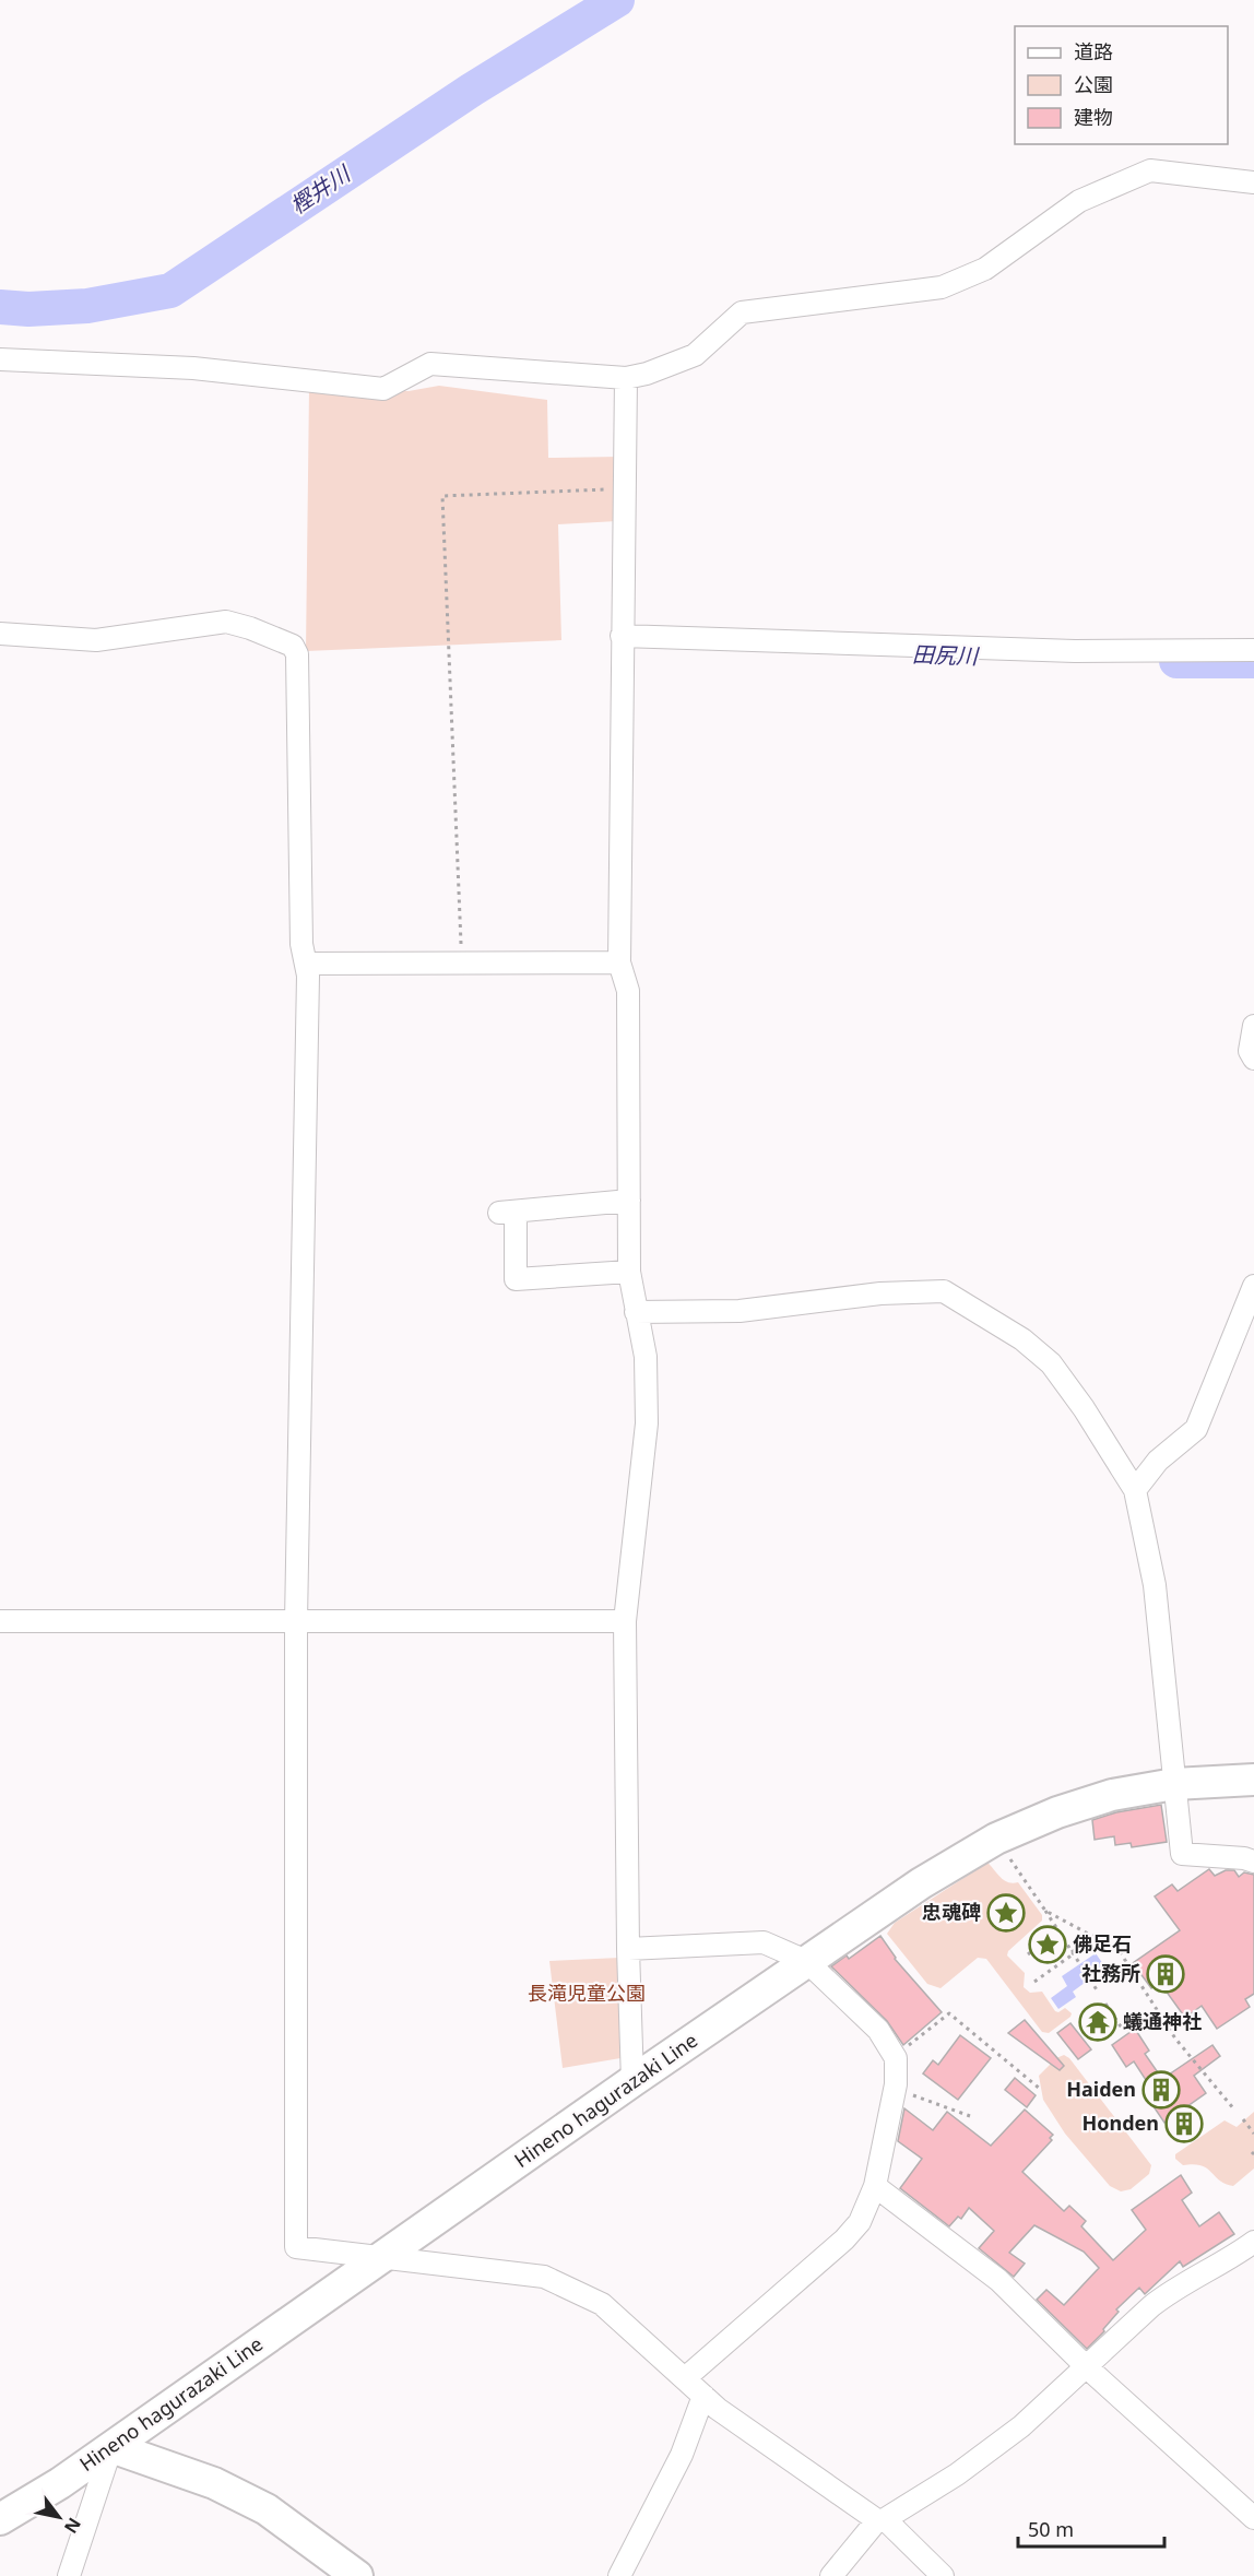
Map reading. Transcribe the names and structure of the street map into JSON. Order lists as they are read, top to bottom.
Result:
{
  "streets": {
    "main road": ["Hineno hagurazaki Line"]
  },
  "water": ["樫井川", "田尻川"],
  "parks": ["長滝児童公園"],
  "places": {
    "place": ["忠魂碑", "佛足石"],
    "building": ["社務所", "Haiden", "Honden"],
    "temple": ["蟻通神社"]
  },
  "legend": ["道路", "公園", "建物"],
  "scale_bar": "50 m",
  "north": "bottom right"
}
